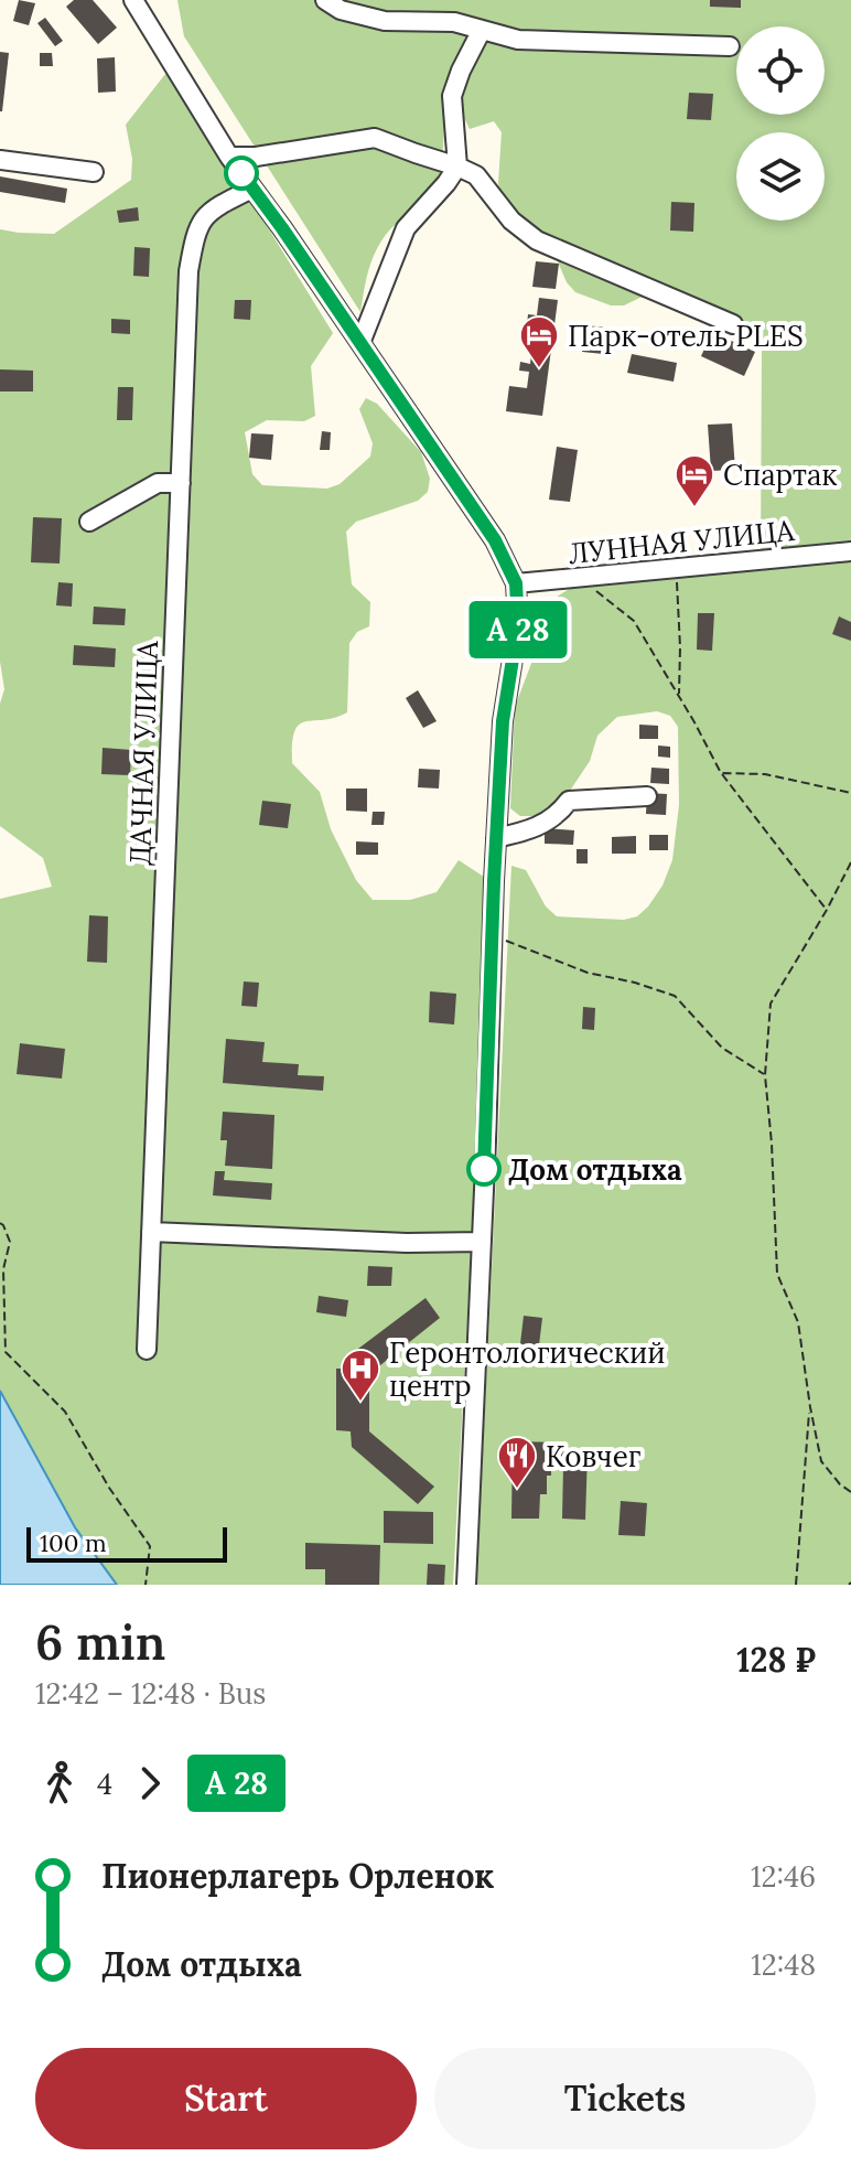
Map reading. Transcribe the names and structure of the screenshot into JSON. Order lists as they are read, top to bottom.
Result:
{
  "streets": {
    "street": ["ЛУННАЯ УЛИЦА", "ДАЧНАЯ УЛИЦА"]
  },
  "places": {
    "hotel": ["Парк-отель PLES", "Спартак"],
    "other": ["Дом отдыха"],
    "hospital": ["Геронтологический центр"],
    "restaurant": ["Ковчег"]
  },
  "scale_bar": "100 m",
  "page": {
    "on_map": "А 28",
    "scale": "100 m",
    "heading": ["6 min", "12:42 – 12:48 · Bus", "128 ₽"],
    "legs": ["4", "А 28"],
    "list": [
      {
        "name": "Пионерлагерь Орленок",
        "value": "12:46"
      },
      {
        "name": "Дом отдыха",
        "value": "12:48"
      }
    ],
    "buttons": ["Start", "Tickets"]
  }
}
